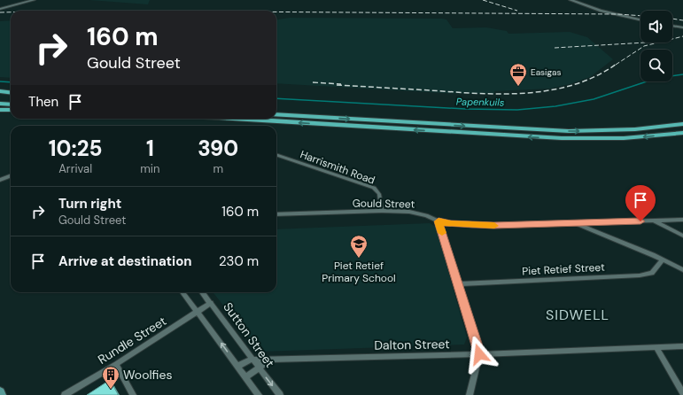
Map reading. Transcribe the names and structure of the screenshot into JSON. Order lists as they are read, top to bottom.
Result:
{
  "streets": {
    "street": [
      "Harrismith Road",
      "Gould Street",
      "Piet Retief Street",
      "Sutton Street",
      "Rundle Street",
      "Dalton Street"
    ]
  },
  "crossings": [
    ["Harrismith Road", "Gould Street"],
    ["Sutton Street", "Rundle Street"],
    ["Sutton Street", "Dalton Street"]
  ],
  "districts": ["SIDWELL"],
  "water": ["Papenkuils"],
  "places": {
    "office": ["Easigas"],
    "school or university": ["Piet Retief Primary School"],
    "building": ["Woolfies"]
  },
  "page": {
    "turn": ["160 m", "Gould Street"],
    "then": "Then",
    "eta": [
      "10:25",
      "Arrival",
      "1",
      "min",
      "390",
      "m"
    ],
    "list": [
      {
        "name": "Turn right",
        "note": "Gould Street",
        "value": "160 m"
      },
      {
        "name": "Arrive at destination",
        "value": "230 m"
      }
    ]
  }
}
